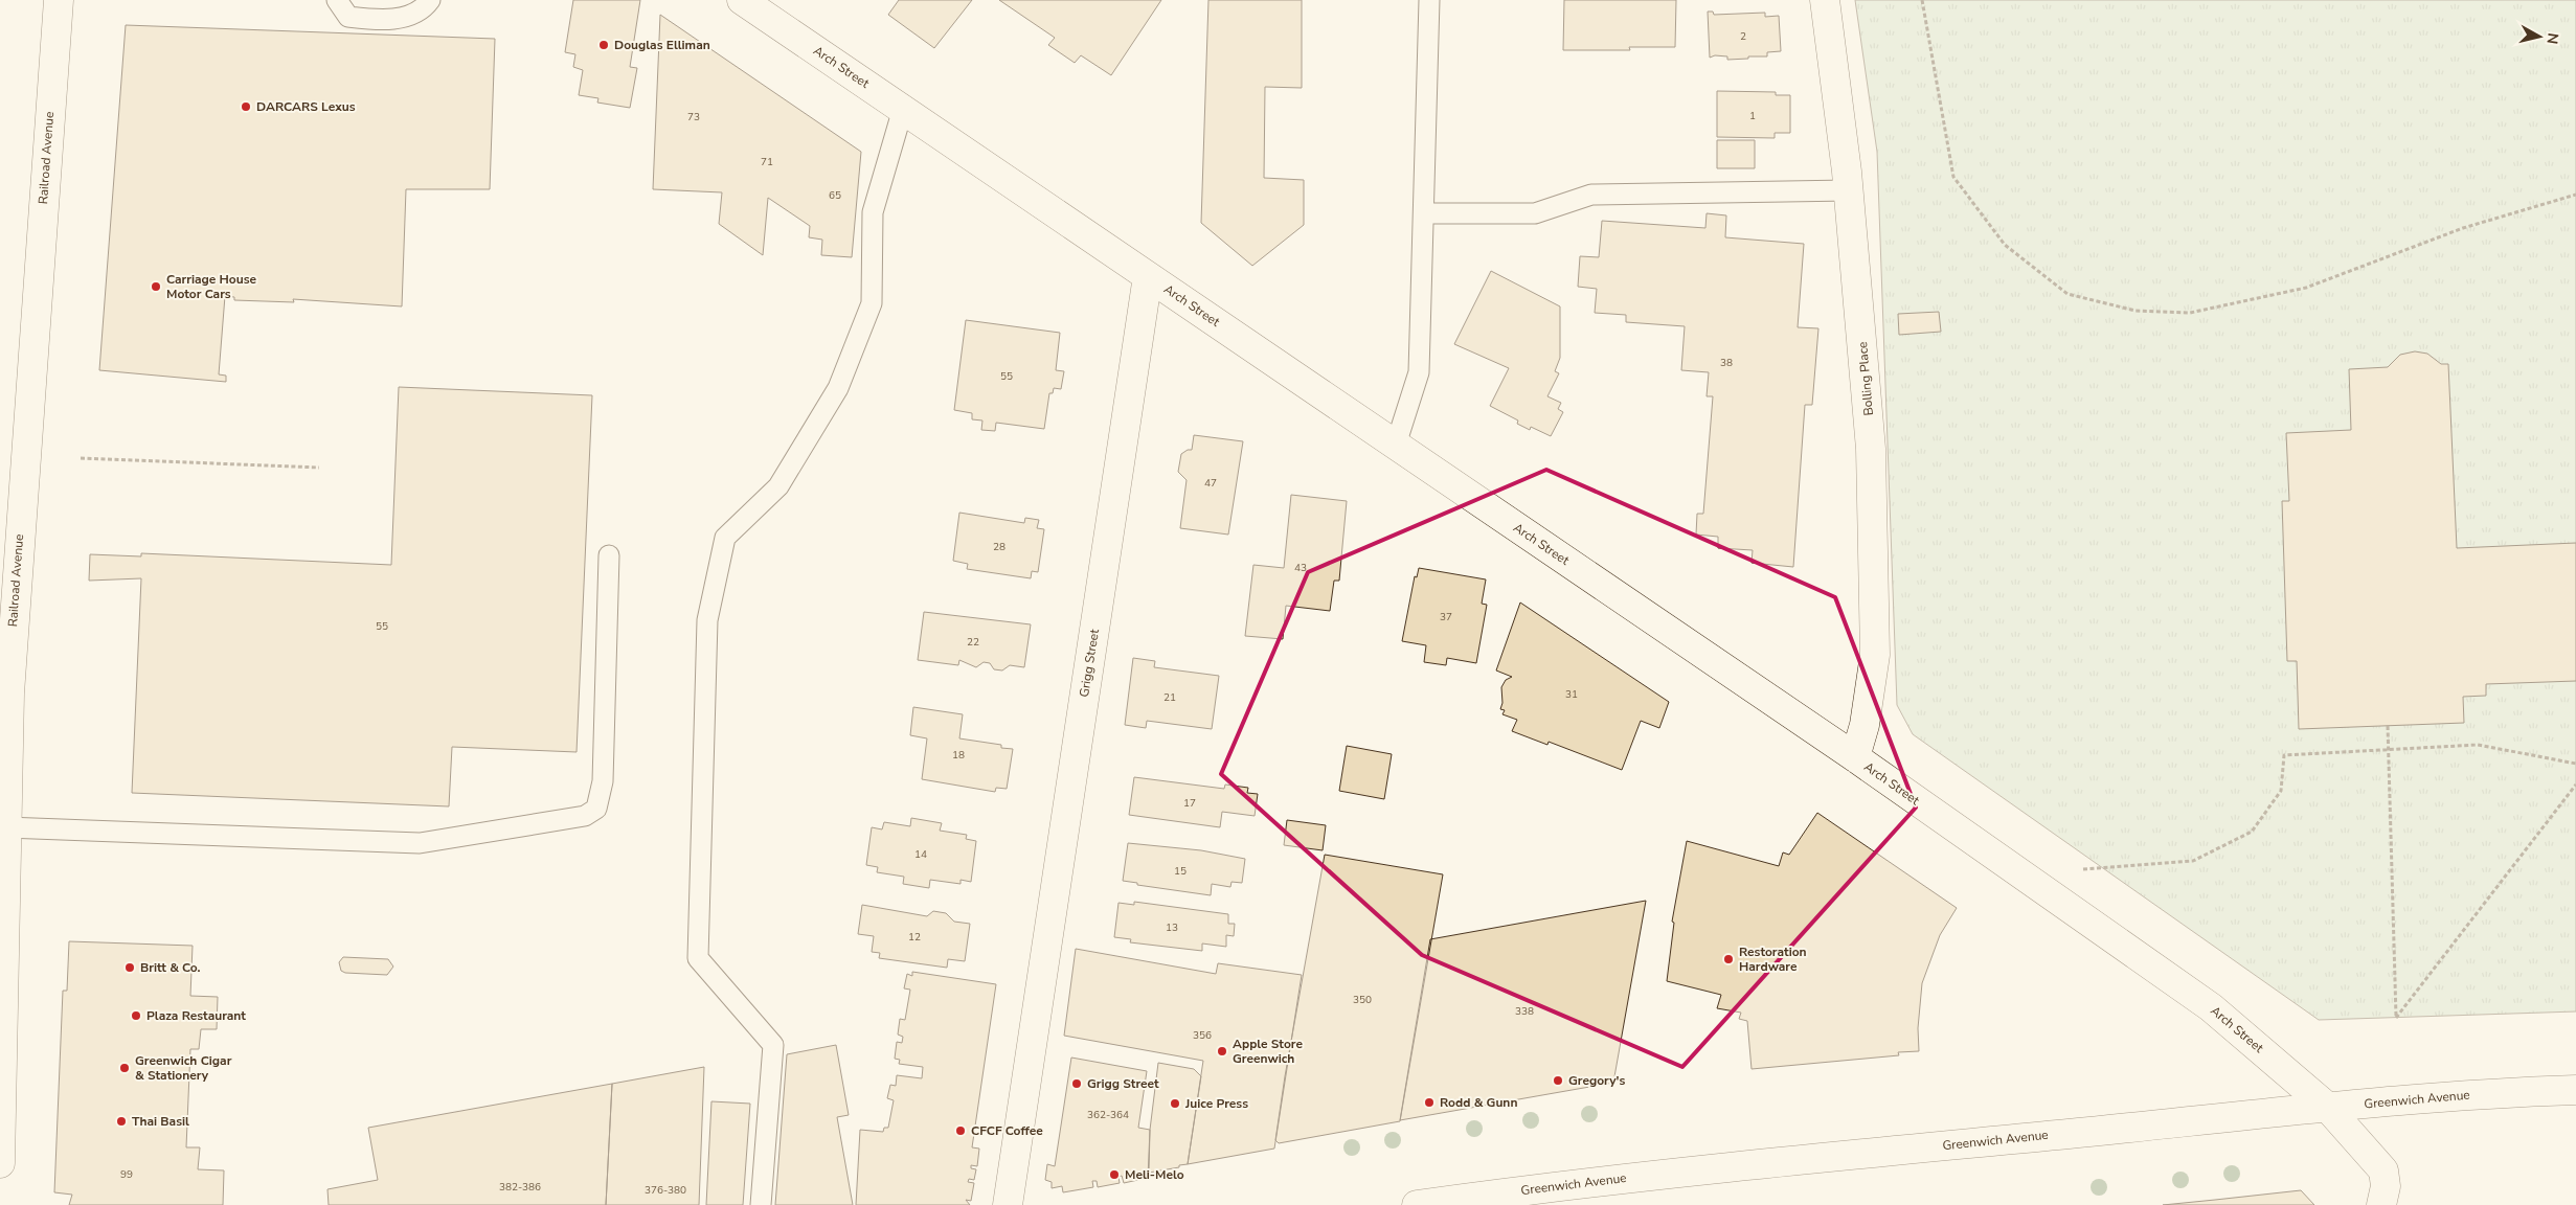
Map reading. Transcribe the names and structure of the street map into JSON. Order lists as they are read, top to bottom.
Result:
{
  "streets": {
    "street": [
      "Arch Street",
      "Railroad Avenue",
      "Bolling Place",
      "Grigg Street",
      "Greenwich Avenue"
    ]
  },
  "crossings": [
    ["Arch Street", "Bolling Place"],
    ["Arch Street", "Grigg Street"],
    ["Arch Street", "Greenwich Avenue"]
  ],
  "places": [
    "Douglas Elliman",
    "DARCARS Lexus",
    "Carriage House Motor Cars",
    "Restoration Hardware",
    "Britt & Co.",
    "Plaza Restaurant",
    "Apple Store Greenwich",
    "Greenwich Cigar & Stationery",
    "Gregory's",
    "Grigg Street",
    "Rodd & Gunn",
    "Juice Press",
    "Thai Basil",
    "CFCF Coffee",
    "Meli-Melo"
  ],
  "house_numbers": [
    "2",
    "1",
    "73",
    "71",
    "65",
    "38",
    "55",
    "47",
    "28",
    "43",
    "37",
    "55",
    "22",
    "31",
    "21",
    "18",
    "17",
    "14",
    "15",
    "13",
    "12",
    "350",
    "338",
    "356",
    "362-364",
    "99",
    "382-386",
    "376-380"
  ],
  "north": "right"
}
